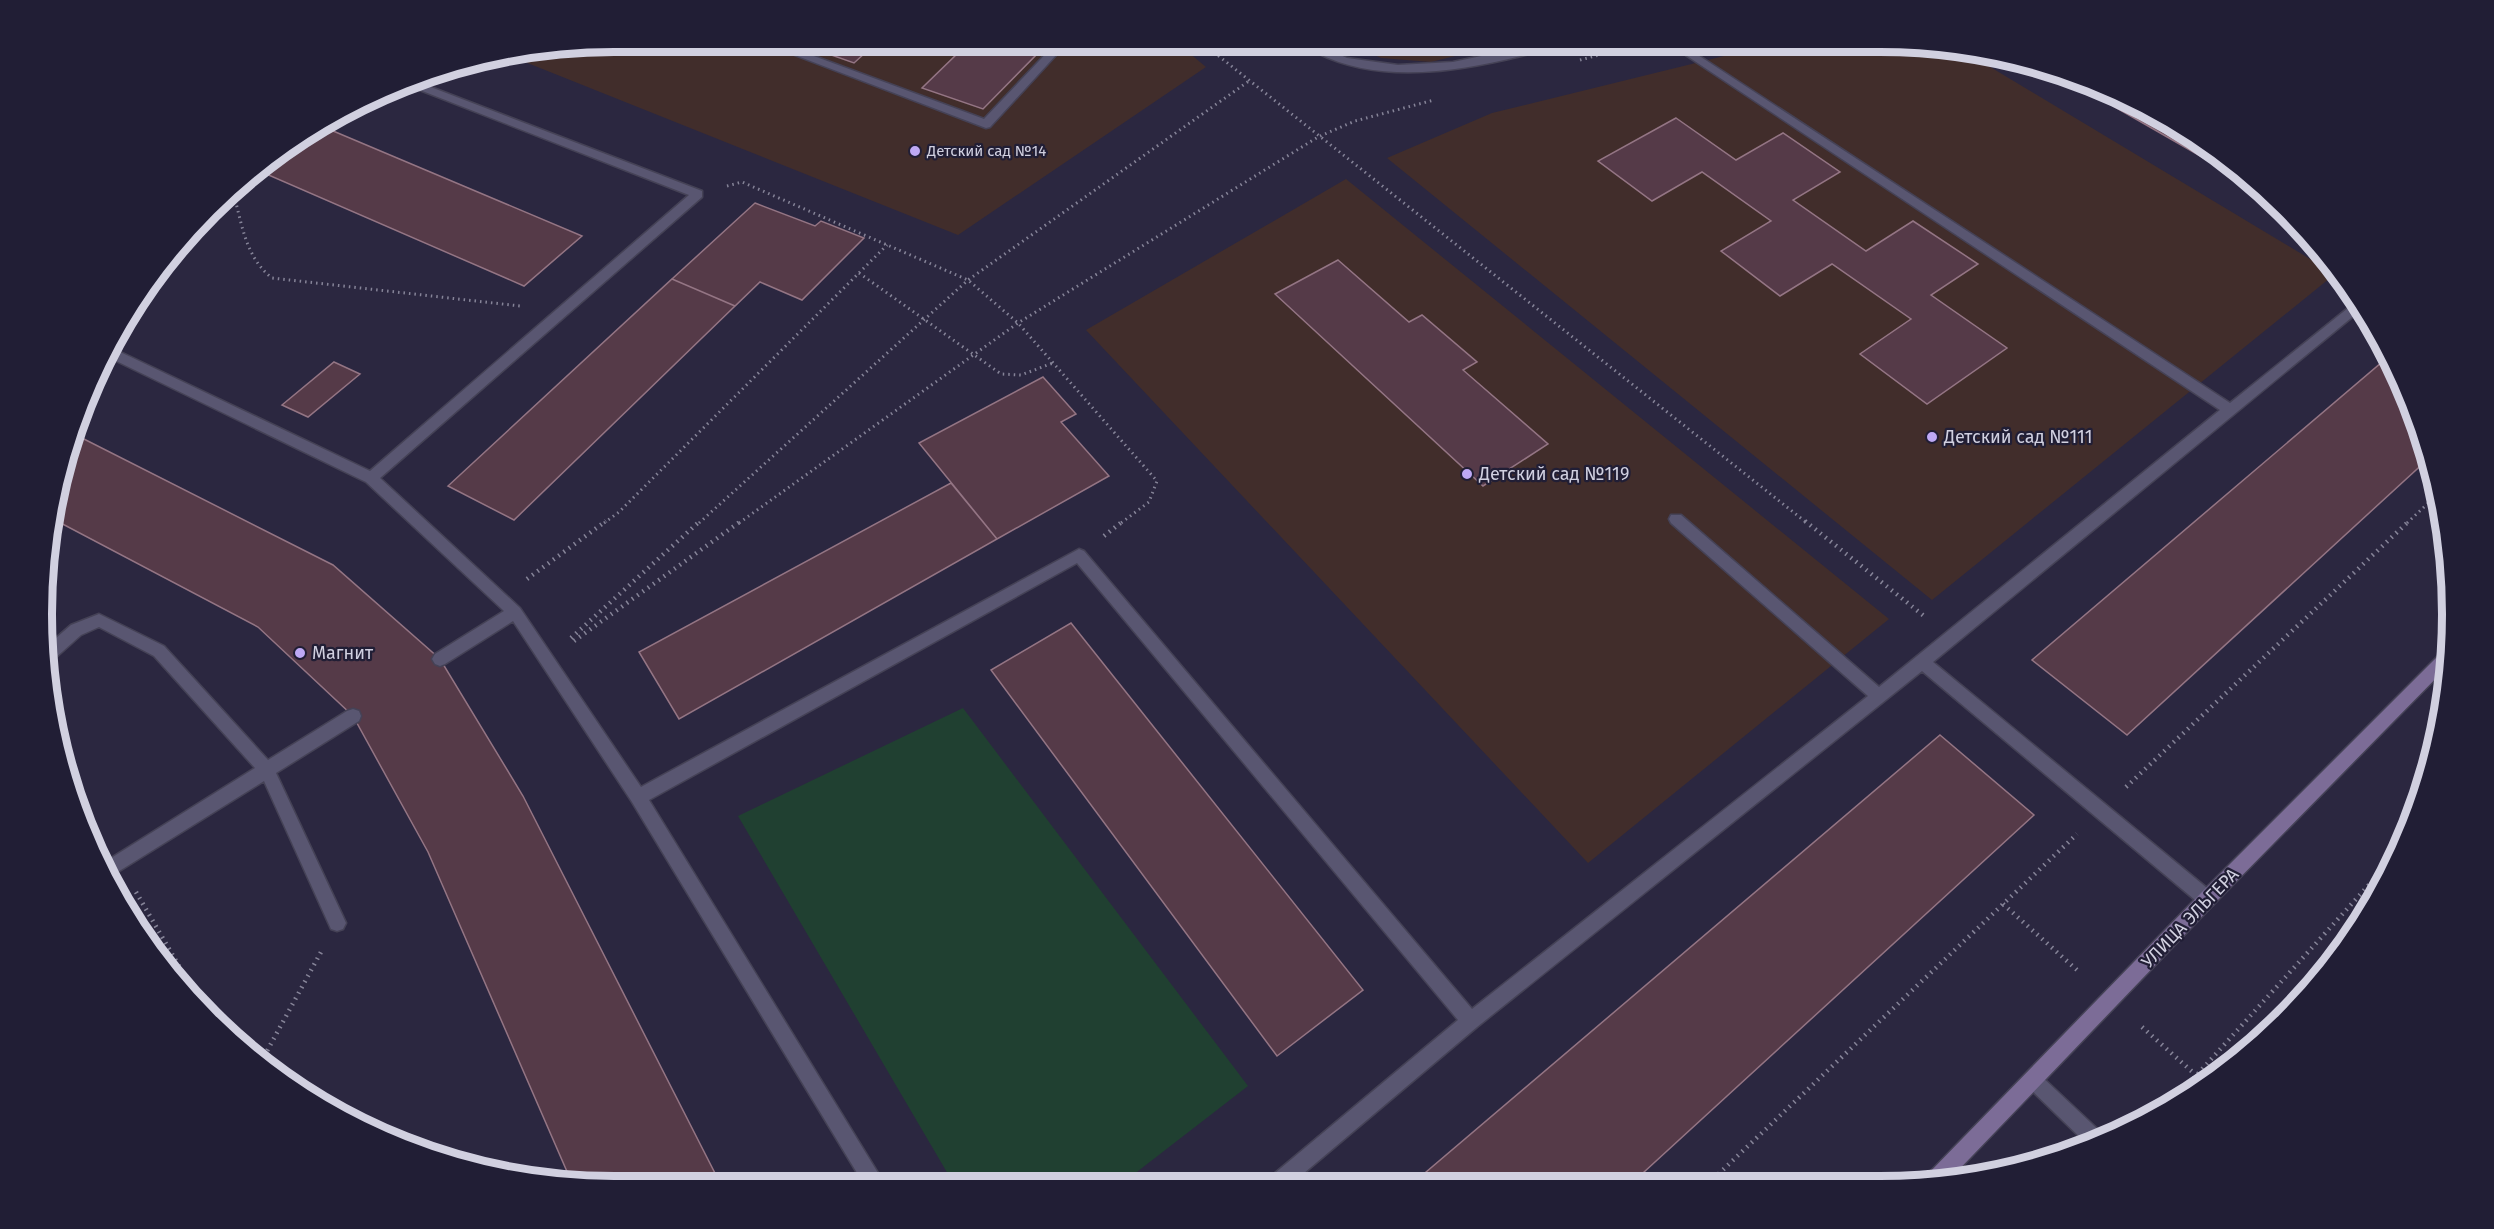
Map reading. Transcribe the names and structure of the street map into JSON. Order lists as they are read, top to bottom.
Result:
{
  "streets": {
    "street": ["УЛИЦА ЭЛЬГЕРА"]
  },
  "places": [
    "Детский сад №14",
    "Детский сад №111",
    "Детский сад №119",
    "Магнит"
  ]
}
